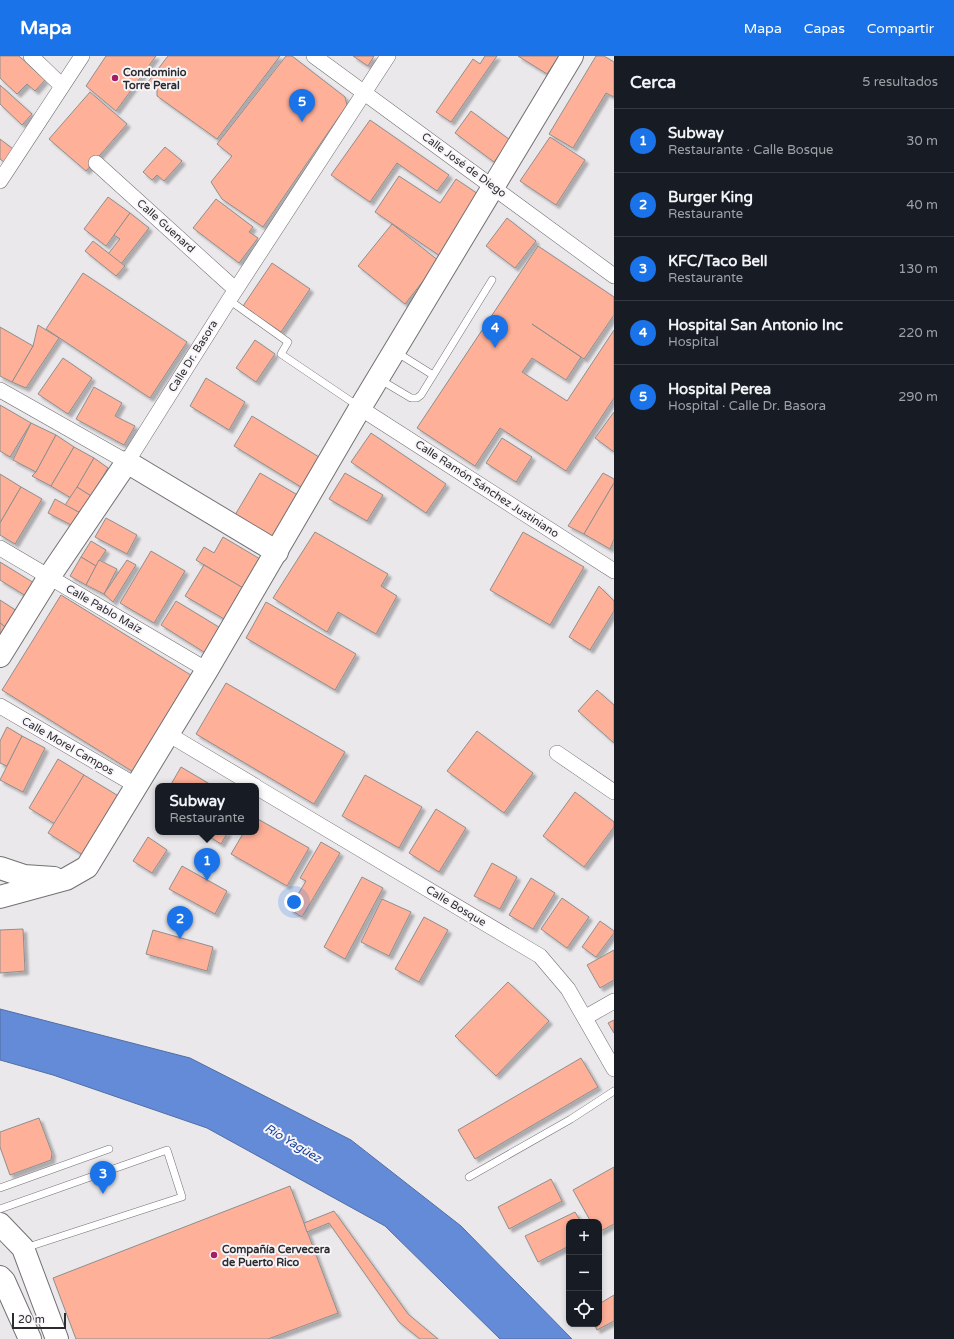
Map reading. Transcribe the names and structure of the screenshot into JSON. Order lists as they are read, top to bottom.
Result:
{
  "streets": {
    "main road": ["Calle Dr. Basora"],
    "street": [
      "Calle José de Diego",
      "Calle Guenard",
      "Calle Ramón Sánchez Justiniano",
      "Calle Pablo Maíz",
      "Calle Morel Campos",
      "Calle Bosque"
    ]
  },
  "crossings": [
    ["Calle José de Diego", "Calle Dr. Basora"],
    ["Calle Guenard", "Calle Dr. Basora"],
    ["Calle Dr. Basora", "Calle Pablo Maíz"]
  ],
  "water": ["Río Yagüez"],
  "places": ["Condominio Torre Peral", "Compañía Cervecera de Puerto Rico"],
  "scale_bar": "20 m",
  "page": {
    "header": "Mapa",
    "nav": ["Mapa", "Capas", "Compartir"],
    "heading": ["Cerca", "5 resultados"],
    "pins": [
      "5",
      "4",
      "1",
      "2",
      "3"
    ],
    "list": [
      {
        "mark": "1",
        "name": "Subway",
        "note": "Restaurante · Calle Bosque",
        "value": "30 m"
      },
      {
        "mark": "2",
        "name": "Burger King",
        "note": "Restaurante",
        "value": "40 m"
      },
      {
        "mark": "3",
        "name": "KFC/Taco Bell",
        "note": "Restaurante",
        "value": "130 m"
      },
      {
        "mark": "4",
        "name": "Hospital San Antonio Inc",
        "note": "Hospital",
        "value": "220 m"
      },
      {
        "mark": "5",
        "name": "Hospital Perea",
        "note": "Hospital · Calle Dr. Basora",
        "value": "290 m"
      }
    ],
    "popup": ["Subway", "Restaurante"],
    "map_buttons": ["+", "−"],
    "scale": "20 m"
  }
}
